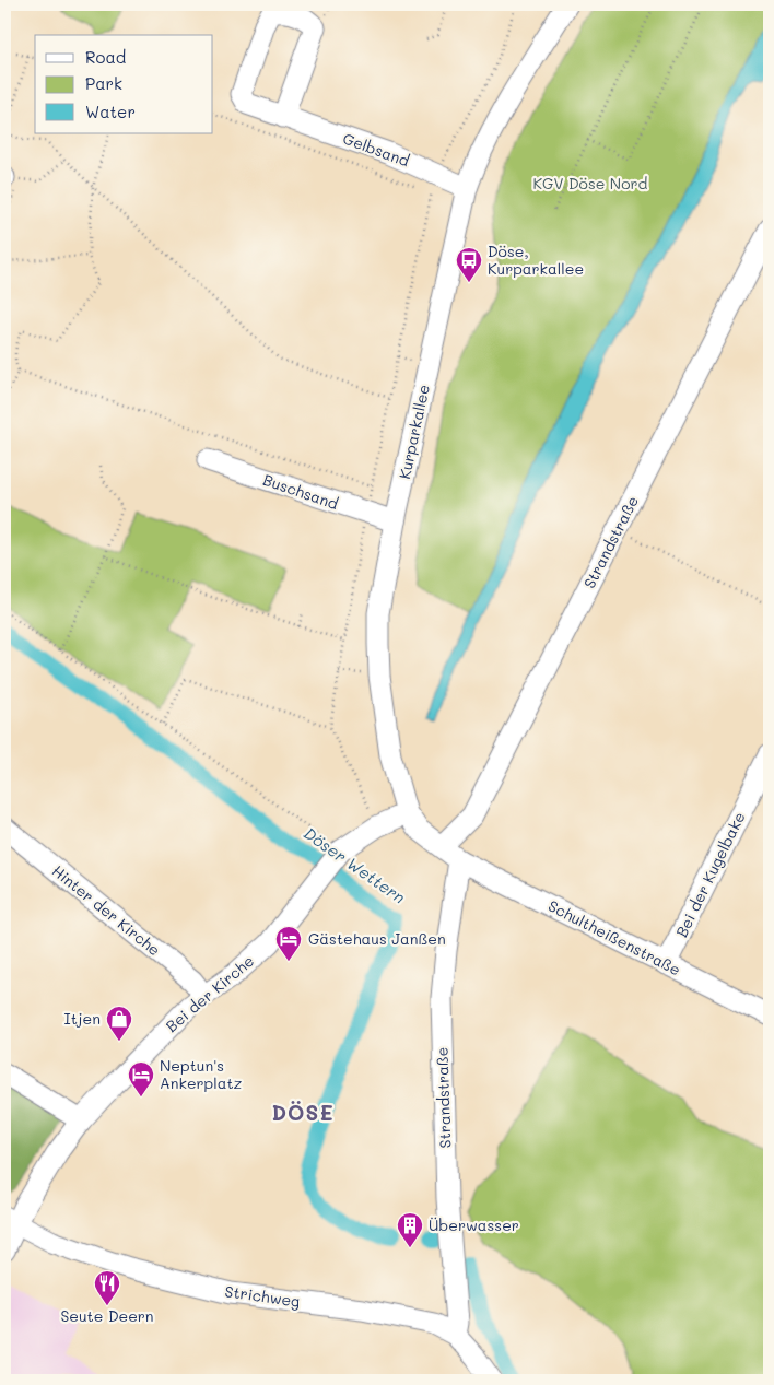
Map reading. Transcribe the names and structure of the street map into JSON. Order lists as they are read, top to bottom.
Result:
{
  "streets": {
    "street": [
      "Gelbsand",
      "Kurparkallee",
      "Buschsand",
      "Strandstraße",
      "Bei der Kugelbake",
      "Hinter der Kirche",
      "Schultheißenstraße",
      "Bei der Kirche",
      "Strichweg"
    ]
  },
  "crossings": [
    ["Gelbsand", "Kurparkallee"],
    ["Kurparkallee", "Buschsand"],
    ["Kurparkallee", "Strandstraße"],
    ["Kurparkallee", "Schultheißenstraße"],
    ["Kurparkallee", "Bei der Kirche"],
    ["Strandstraße", "Schultheißenstraße"],
    ["Strandstraße", "Strichweg"],
    ["Bei der Kugelbake", "Schultheißenstraße"],
    ["Hinter der Kirche", "Bei der Kirche"],
    ["Bei der Kirche", "Strichweg"]
  ],
  "districts": ["DÖSE"],
  "water": ["Döser Wettern"],
  "parks": ["KGV Döse Nord"],
  "places": {
    "bus stop": ["Döse, Kurparkallee"],
    "hotel": ["Gästehaus Janßen", "Neptun's Ankerplatz"],
    "shop": ["Itjen"],
    "building": ["Überwasser"],
    "restaurant": ["Seute Deern"]
  },
  "legend": ["Road", "Park", "Water"]
}
